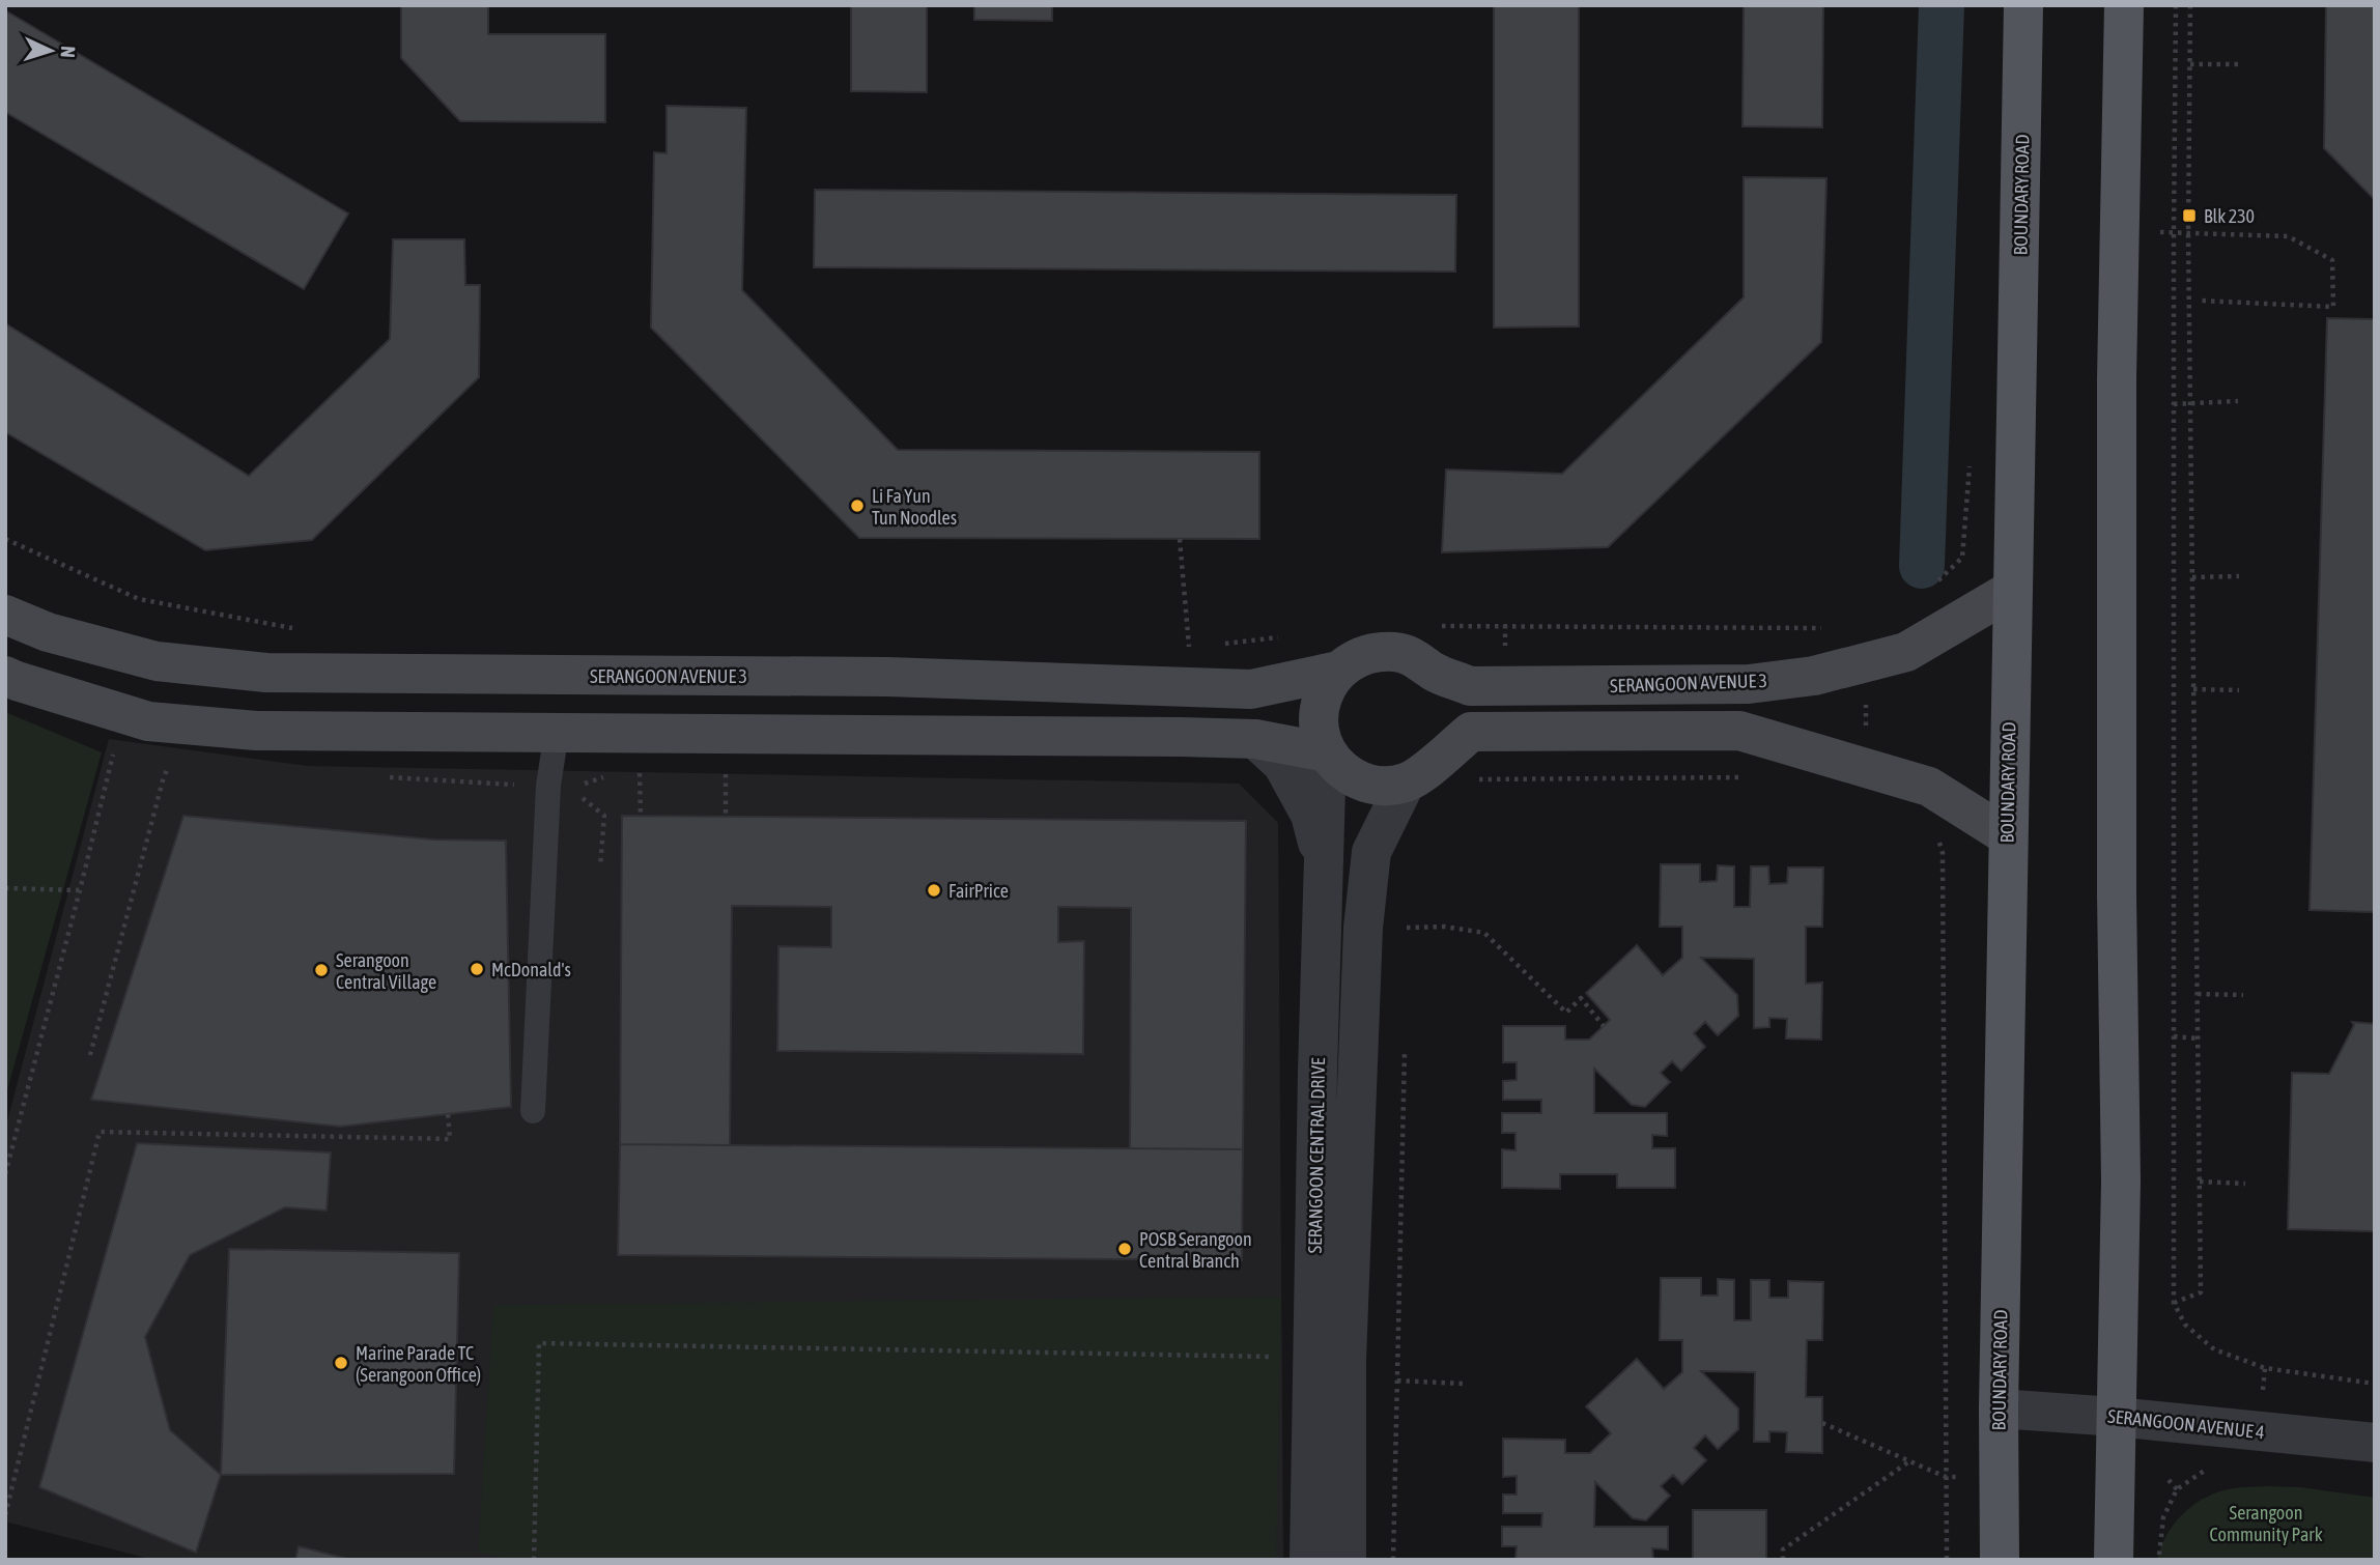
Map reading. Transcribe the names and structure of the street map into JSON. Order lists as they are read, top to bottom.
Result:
{
  "streets": {
    "main road": ["BOUNDARY ROAD"],
    "street": ["SERANGOON AVENUE 3", "SERANGOON CENTRAL DRIVE", "SERANGOON AVENUE 4"]
  },
  "crossings": [
    ["BOUNDARY ROAD", "SERANGOON AVENUE 3"],
    ["BOUNDARY ROAD", "SERANGOON AVENUE 4"],
    ["SERANGOON AVENUE 3", "SERANGOON CENTRAL DRIVE"]
  ],
  "parks": ["Serangoon Community Park"],
  "places": {
    "transit": ["Blk 230"],
    "other": [
      "Li Fa Yun Tun Noodles",
      "FairPrice",
      "McDonald's",
      "Serangoon Central Village",
      "POSB Serangoon Central Branch",
      "Marine Parade TC (Serangoon Office)"
    ]
  },
  "north": "right"
}
